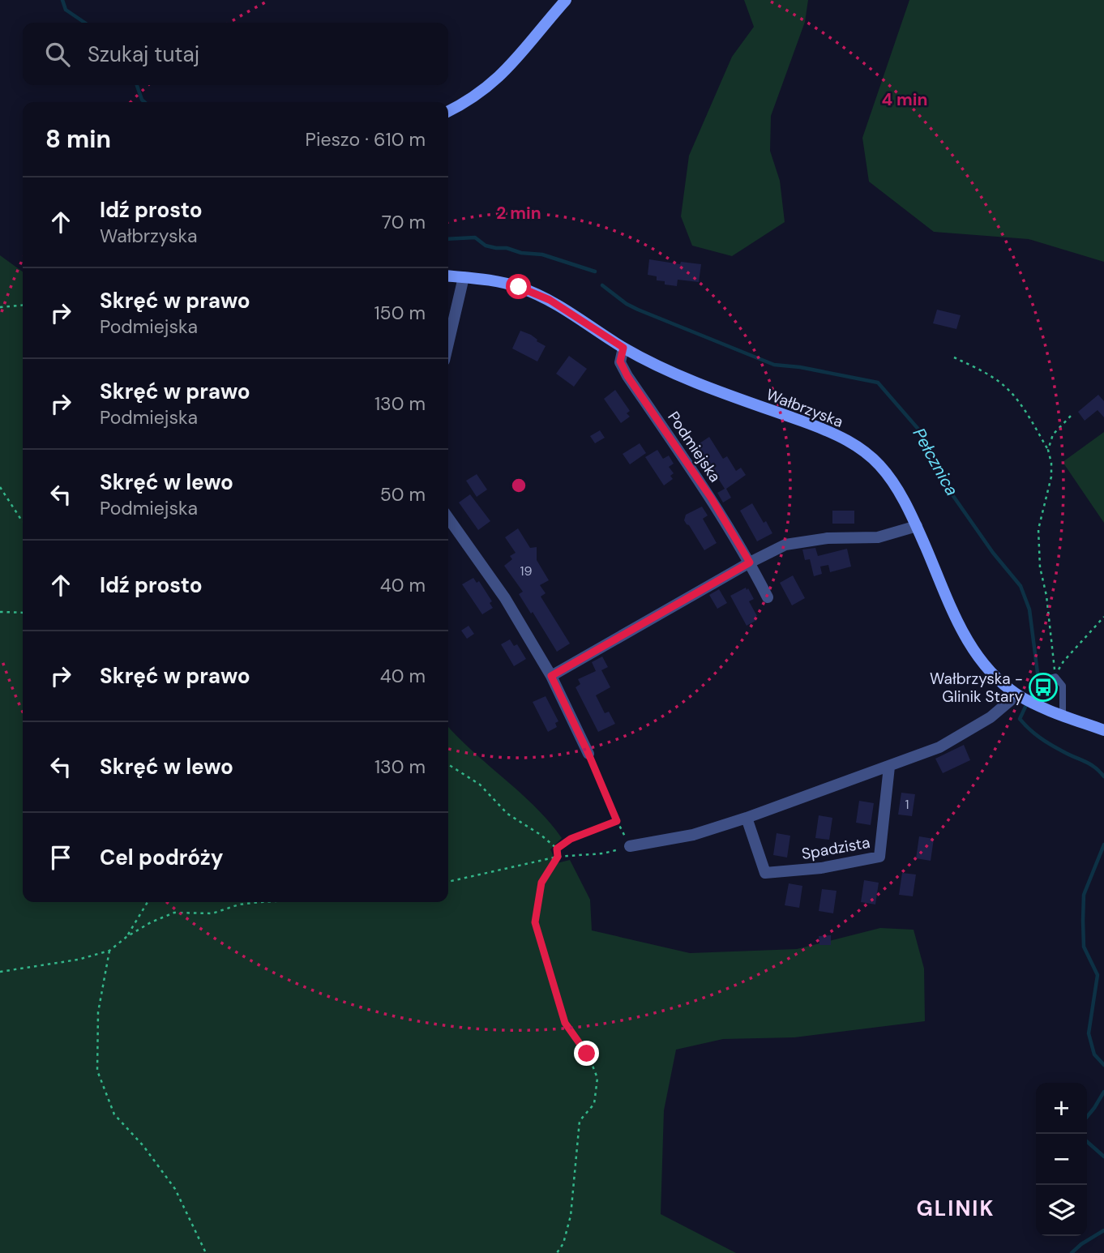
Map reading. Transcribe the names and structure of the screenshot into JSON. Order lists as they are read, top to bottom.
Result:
{
  "streets": {
    "main road": ["Wałbrzyska"],
    "street": ["Podmiejska", "Spadzista"]
  },
  "crossings": [
    ["Wałbrzyska", "Podmiejska"]
  ],
  "districts": ["GLINIK"],
  "water": ["Pełcznica"],
  "places": {
    "bus stop": ["Wałbrzyska - Glinik Stary"]
  },
  "house_numbers": ["19", "1"],
  "page": {
    "search": "Szukaj tutaj",
    "heading": ["8 min", "Pieszo · 610 m"],
    "list": [
      ["Idź prosto", "Wałbrzyska", "70 m"],
      ["Skręć w prawo", "Podmiejska", "150 m"],
      ["Skręć w prawo", "Podmiejska", "130 m"],
      ["Skręć w lewo", "Podmiejska", "50 m"],
      ["Idź prosto", "40 m"],
      ["Skręć w prawo", "40 m"],
      ["Skręć w lewo", "130 m"],
      "Cel podróży"
    ],
    "map_buttons": ["+", "−"]
  },
  "rings": ["4 min", "2 min"]
}
